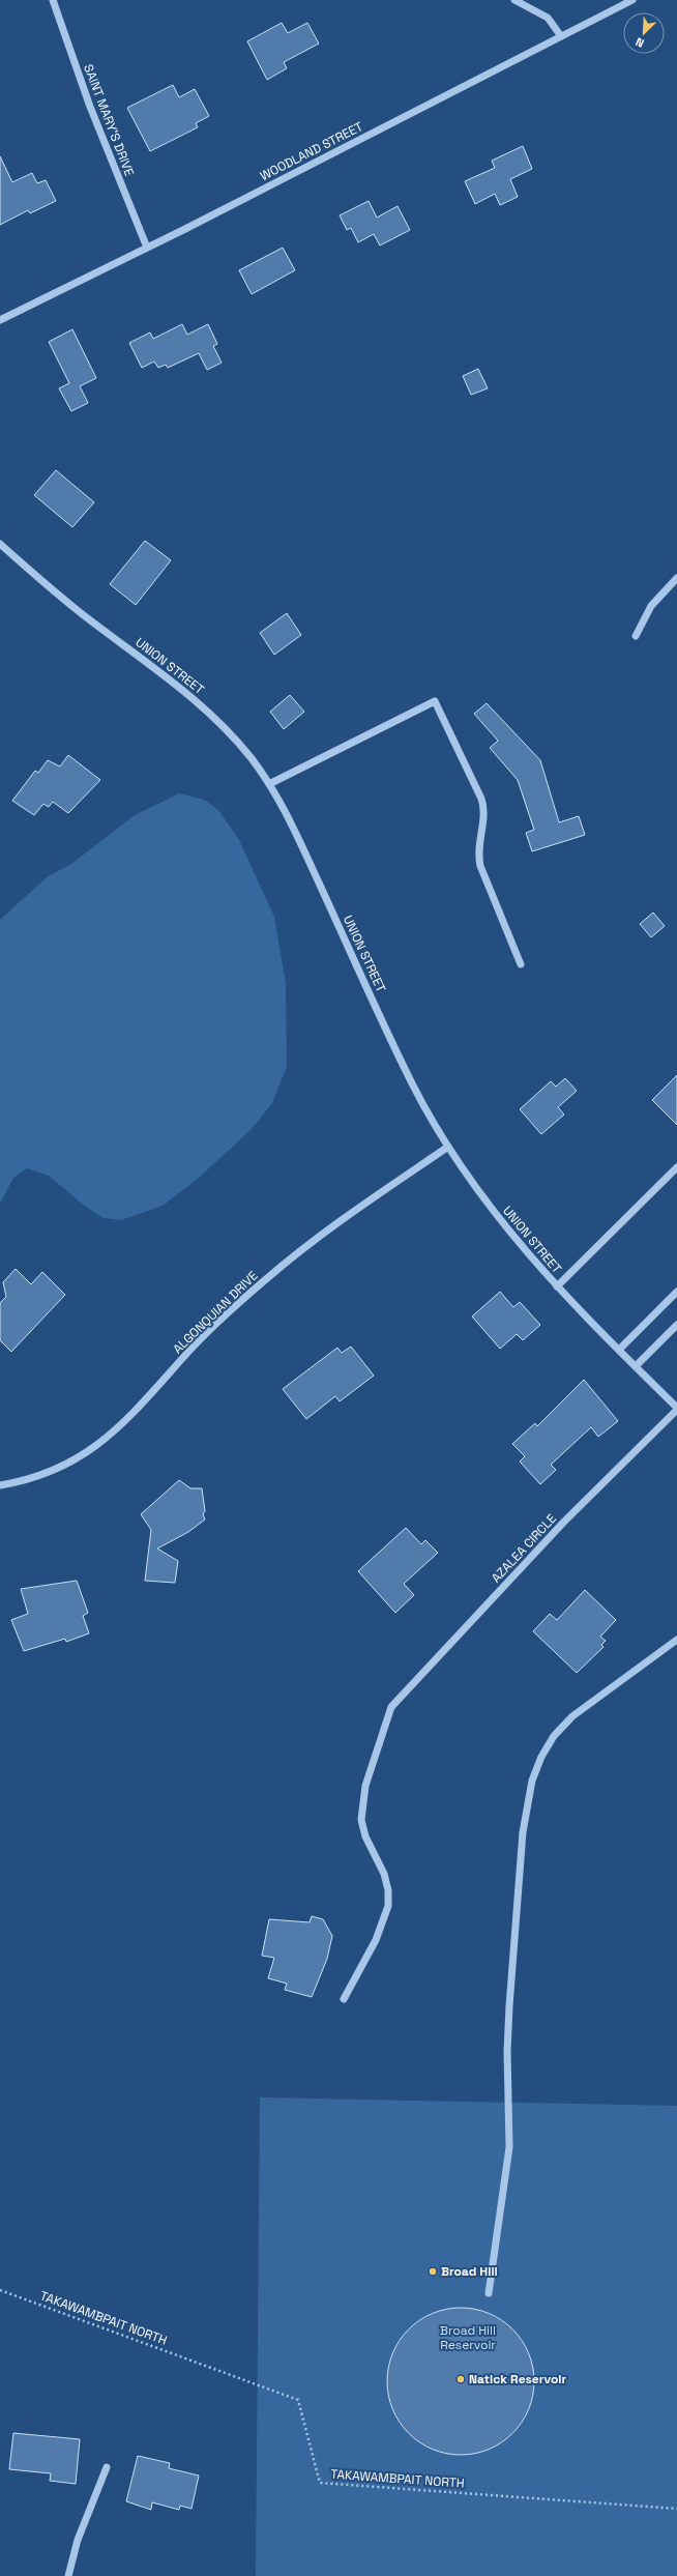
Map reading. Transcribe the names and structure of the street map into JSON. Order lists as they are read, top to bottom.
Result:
{
  "streets": {
    "street": [
      "SAINT MARY'S DRIVE",
      "WOODLAND STREET",
      "UNION STREET",
      "ALGONQUIAN DRIVE",
      "AZALEA CIRCLE"
    ],
    "path": ["TAKAWAMBPAIT NORTH"]
  },
  "crossings": [
    ["SAINT MARY'S DRIVE", "WOODLAND STREET"],
    ["UNION STREET", "ALGONQUIAN DRIVE"],
    ["UNION STREET", "AZALEA CIRCLE"]
  ],
  "parks": ["Broad Hill Reservoir"],
  "places": ["Broad Hill", "Natick Reservoir"],
  "north": "bottom left"
}
